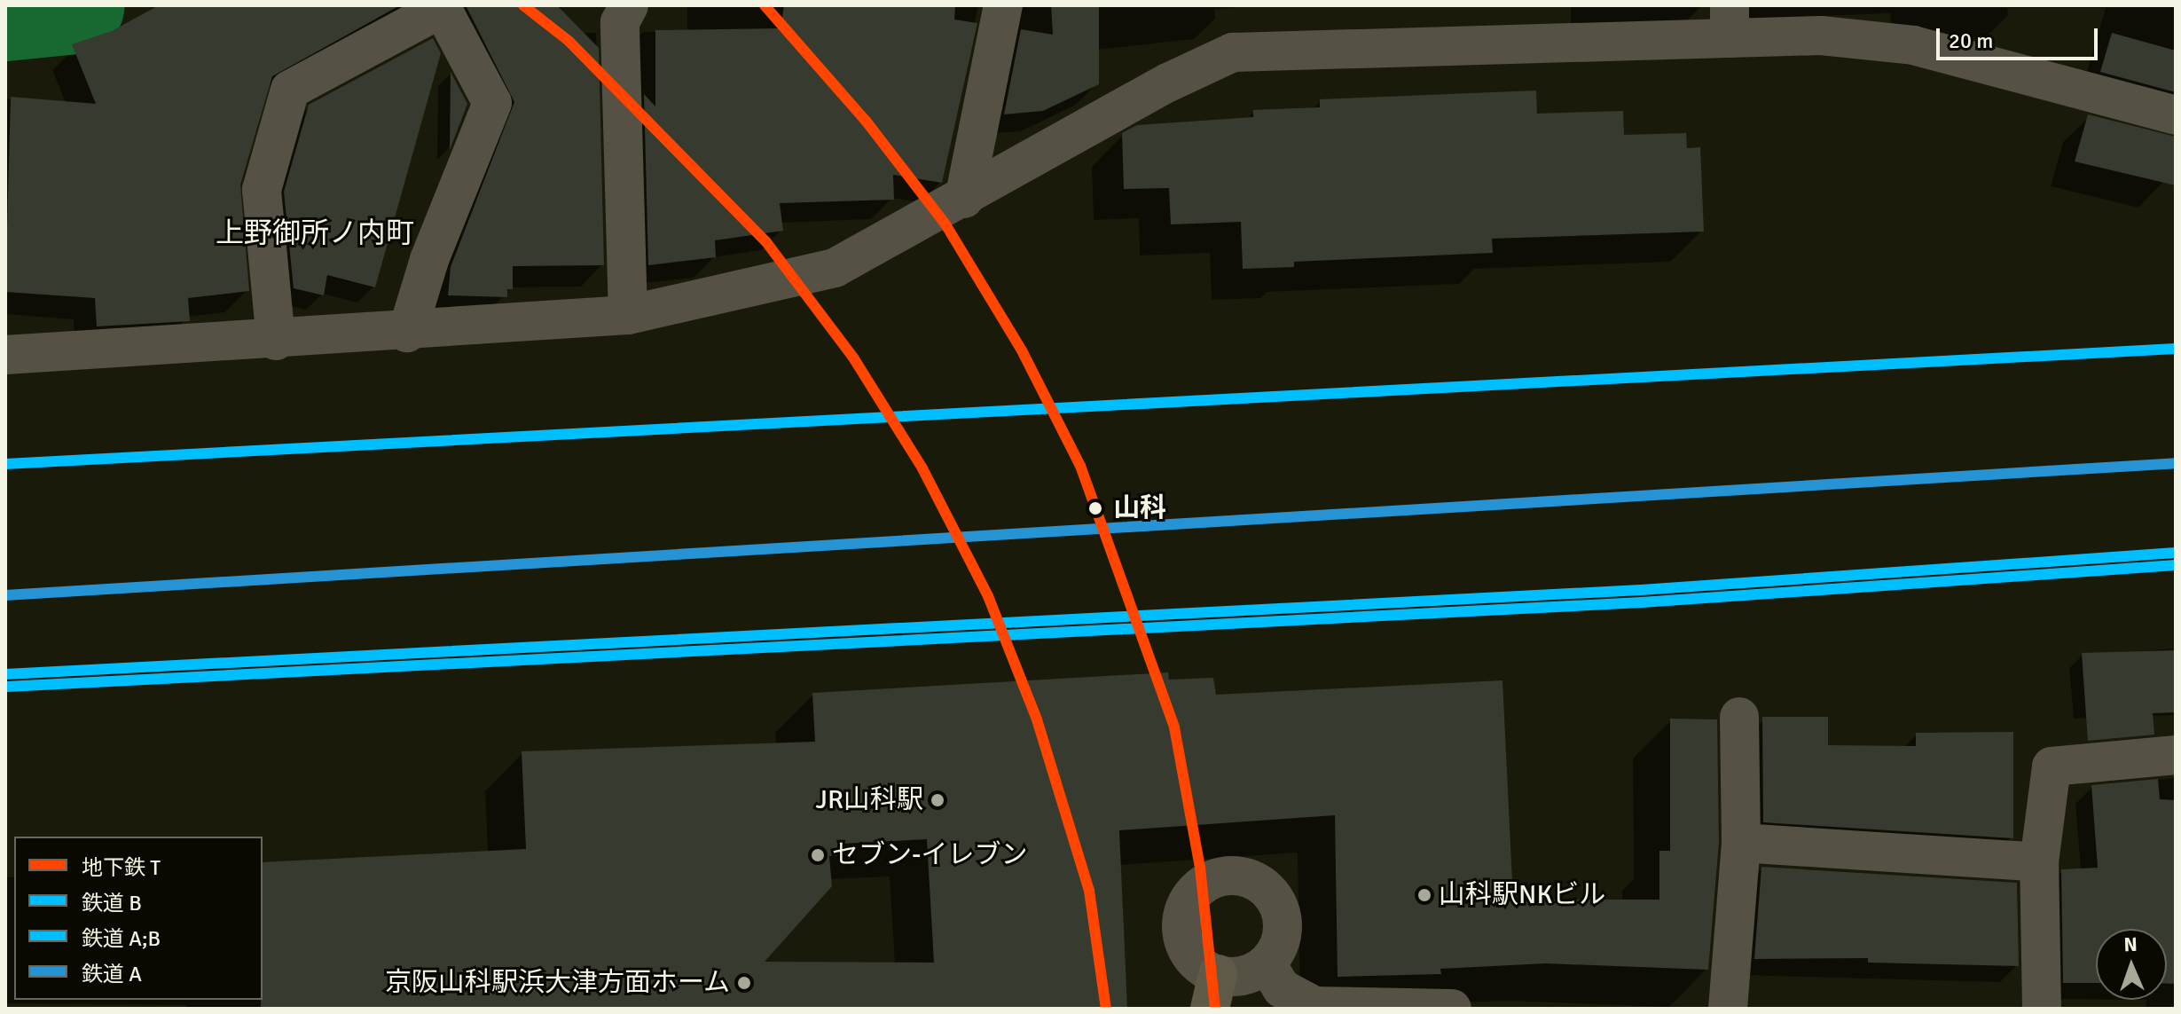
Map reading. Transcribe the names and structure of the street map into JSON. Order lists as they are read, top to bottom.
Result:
{
  "districts": ["上野御所ノ内町"],
  "places": [
    "山科",
    "JR山科駅",
    "セブン-イレブン",
    "山科駅NKビル",
    "京阪山科駅浜大津方面ホーム"
  ],
  "lines": [
    "metro line T",
    "rail line B",
    "rail line A",
    "rail line A;B"
  ],
  "legend": [
    "地下鉄 T",
    "鉄道 B",
    "鉄道 A;B",
    "鉄道 A"
  ],
  "scale_bar": "20 m",
  "north": "top"
}
